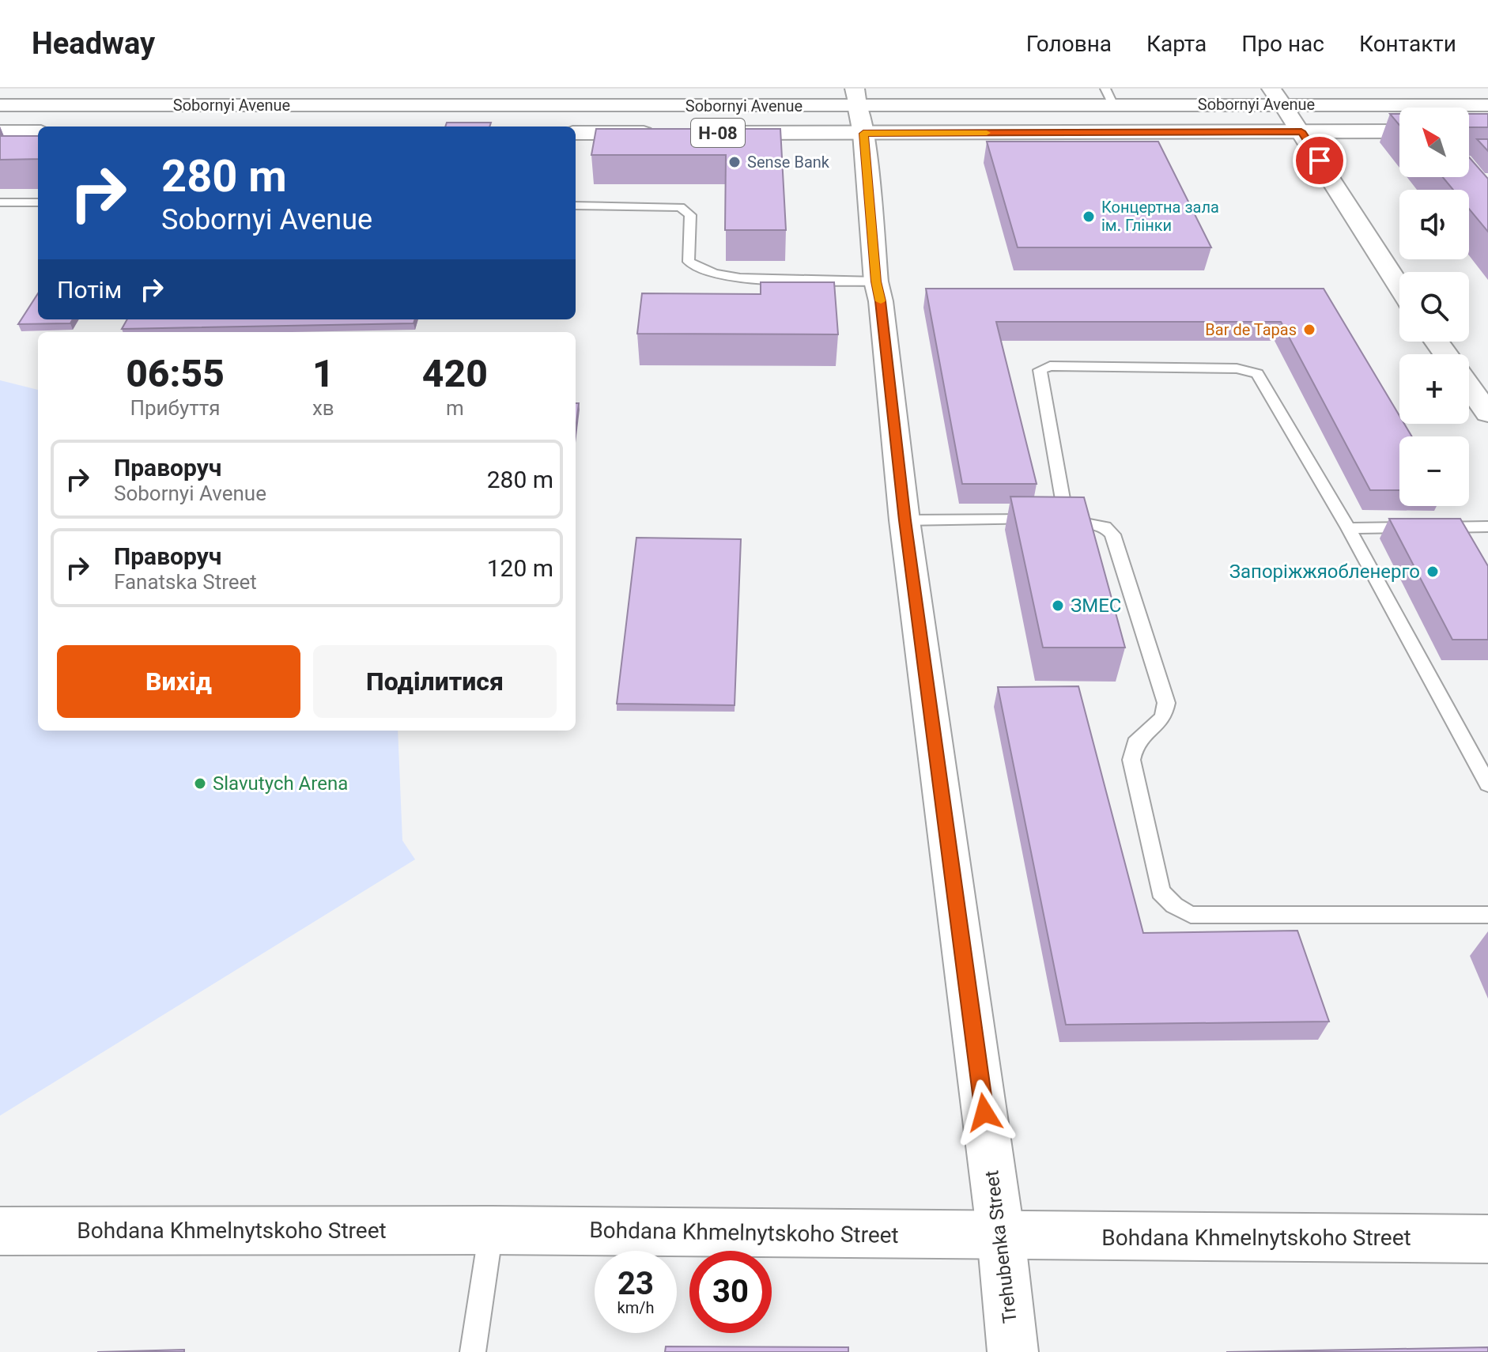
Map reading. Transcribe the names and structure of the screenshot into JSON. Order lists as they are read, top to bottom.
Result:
{
  "streets": {
    "main road": [
      "Sobornyi Avenue",
      "Н-08",
      "Bohdana Khmelnytskoho Street",
      "Trehubenka Street"
    ]
  },
  "crossings": [
    ["Sobornyi Avenue", "Trehubenka Street"],
    ["Bohdana Khmelnytskoho Street", "Trehubenka Street"]
  ],
  "places": [
    "Sense Bank",
    "Концертна зала ім. Глінки",
    "Bar de Tapas",
    "Запоріжжяобленерго",
    "ЗМЕС",
    "Slavutych Arena"
  ],
  "north": "top left",
  "page": {
    "header": "Headway",
    "nav": [
      "Головна",
      "Карта",
      "Про нас",
      "Контакти"
    ],
    "map_buttons": ["+", "−"],
    "turn": ["280 m", "Sobornyi Avenue"],
    "then": "Потім",
    "eta": [
      "06:55",
      "Прибуття",
      "1",
      "хв",
      "420",
      "m"
    ],
    "list": [
      {
        "name": "Праворуч",
        "note": "Sobornyi Avenue",
        "value": "280 m"
      },
      {
        "name": "Праворуч",
        "note": "Fanatska Street",
        "value": "120 m"
      }
    ],
    "buttons": ["Вихід", "Поділитися"],
    "speed": "23 km/h",
    "limit": "30"
  }
}
